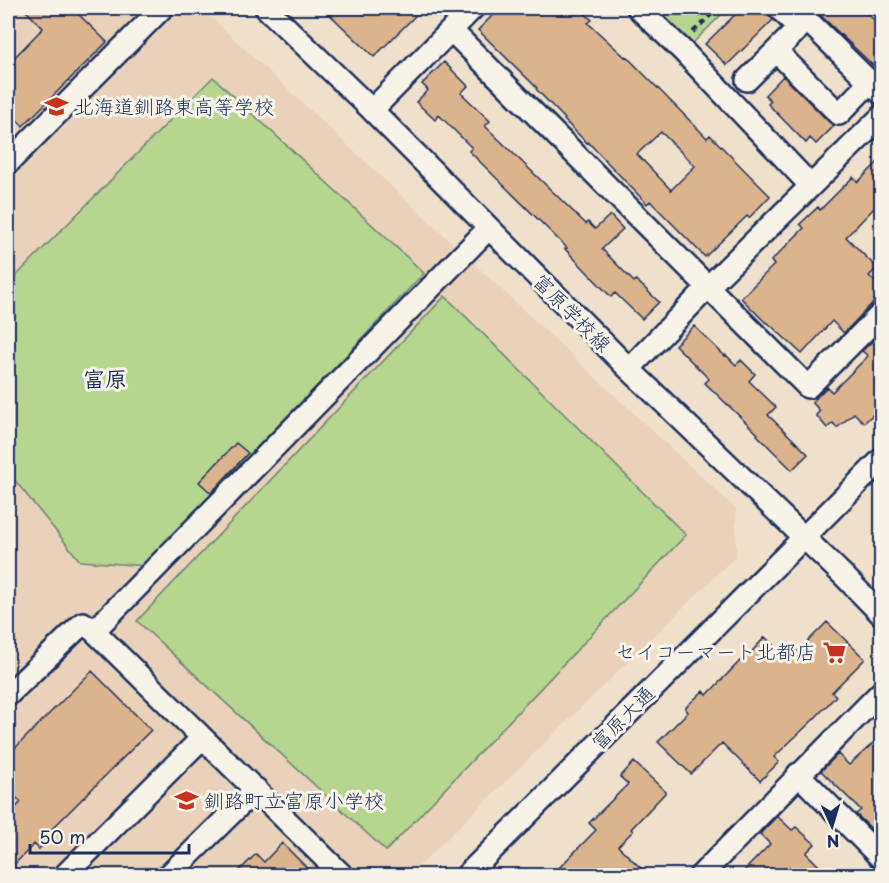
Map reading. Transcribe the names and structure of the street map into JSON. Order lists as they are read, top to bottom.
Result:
{
  "streets": {
    "street": ["富原学校線", "富原大通"]
  },
  "crossings": [
    ["富原学校線", "富原大通"]
  ],
  "districts": ["富原"],
  "places": {
    "school or university": ["北海道釧路東高等学校", "釧路町立富原小学校"],
    "supermarket": ["セイコーマート北都店"]
  },
  "scale_bar": "50 m",
  "north": "bottom"
}
